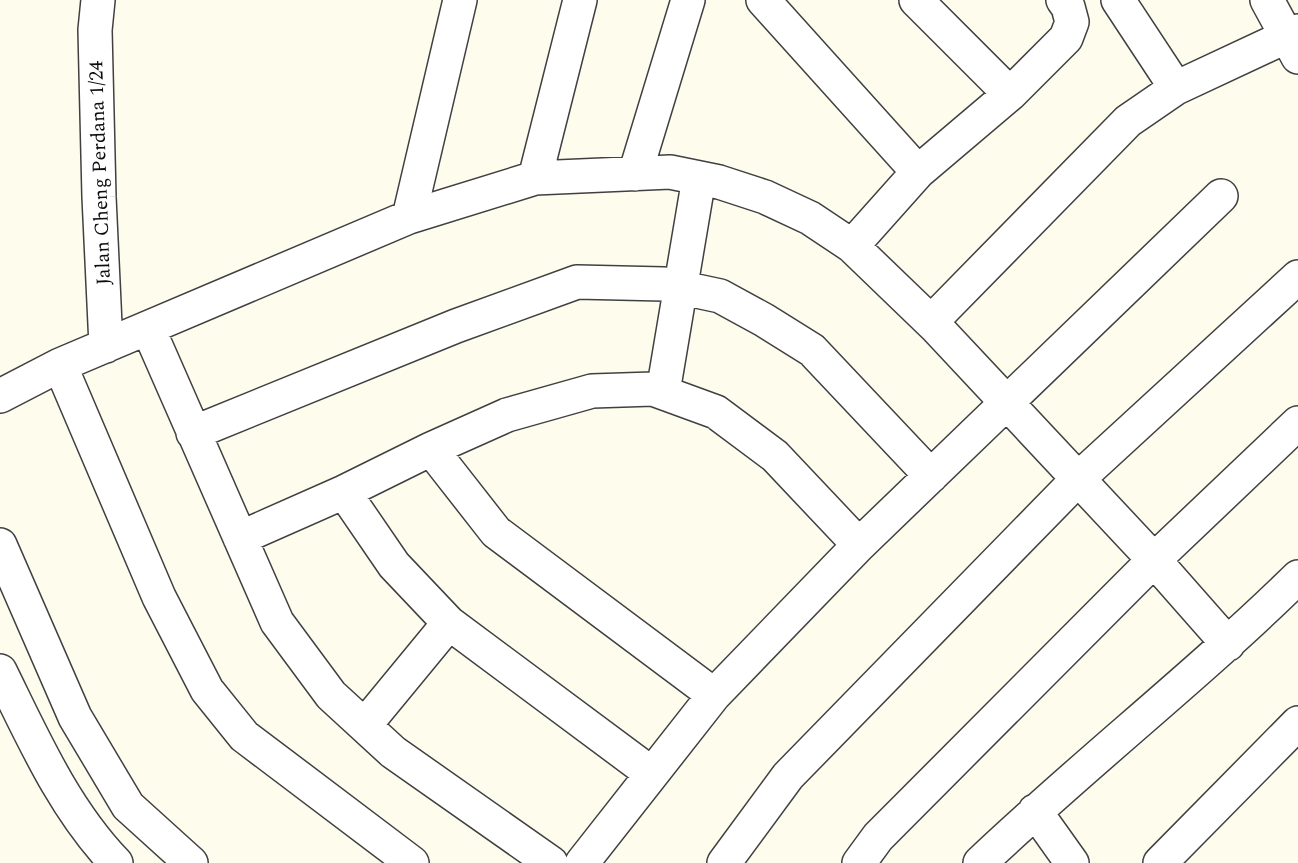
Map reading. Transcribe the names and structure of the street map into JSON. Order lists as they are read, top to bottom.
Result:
{
  "streets": {
    "street": ["Jalan Cheng Perdana 1/24"]
  }
}
